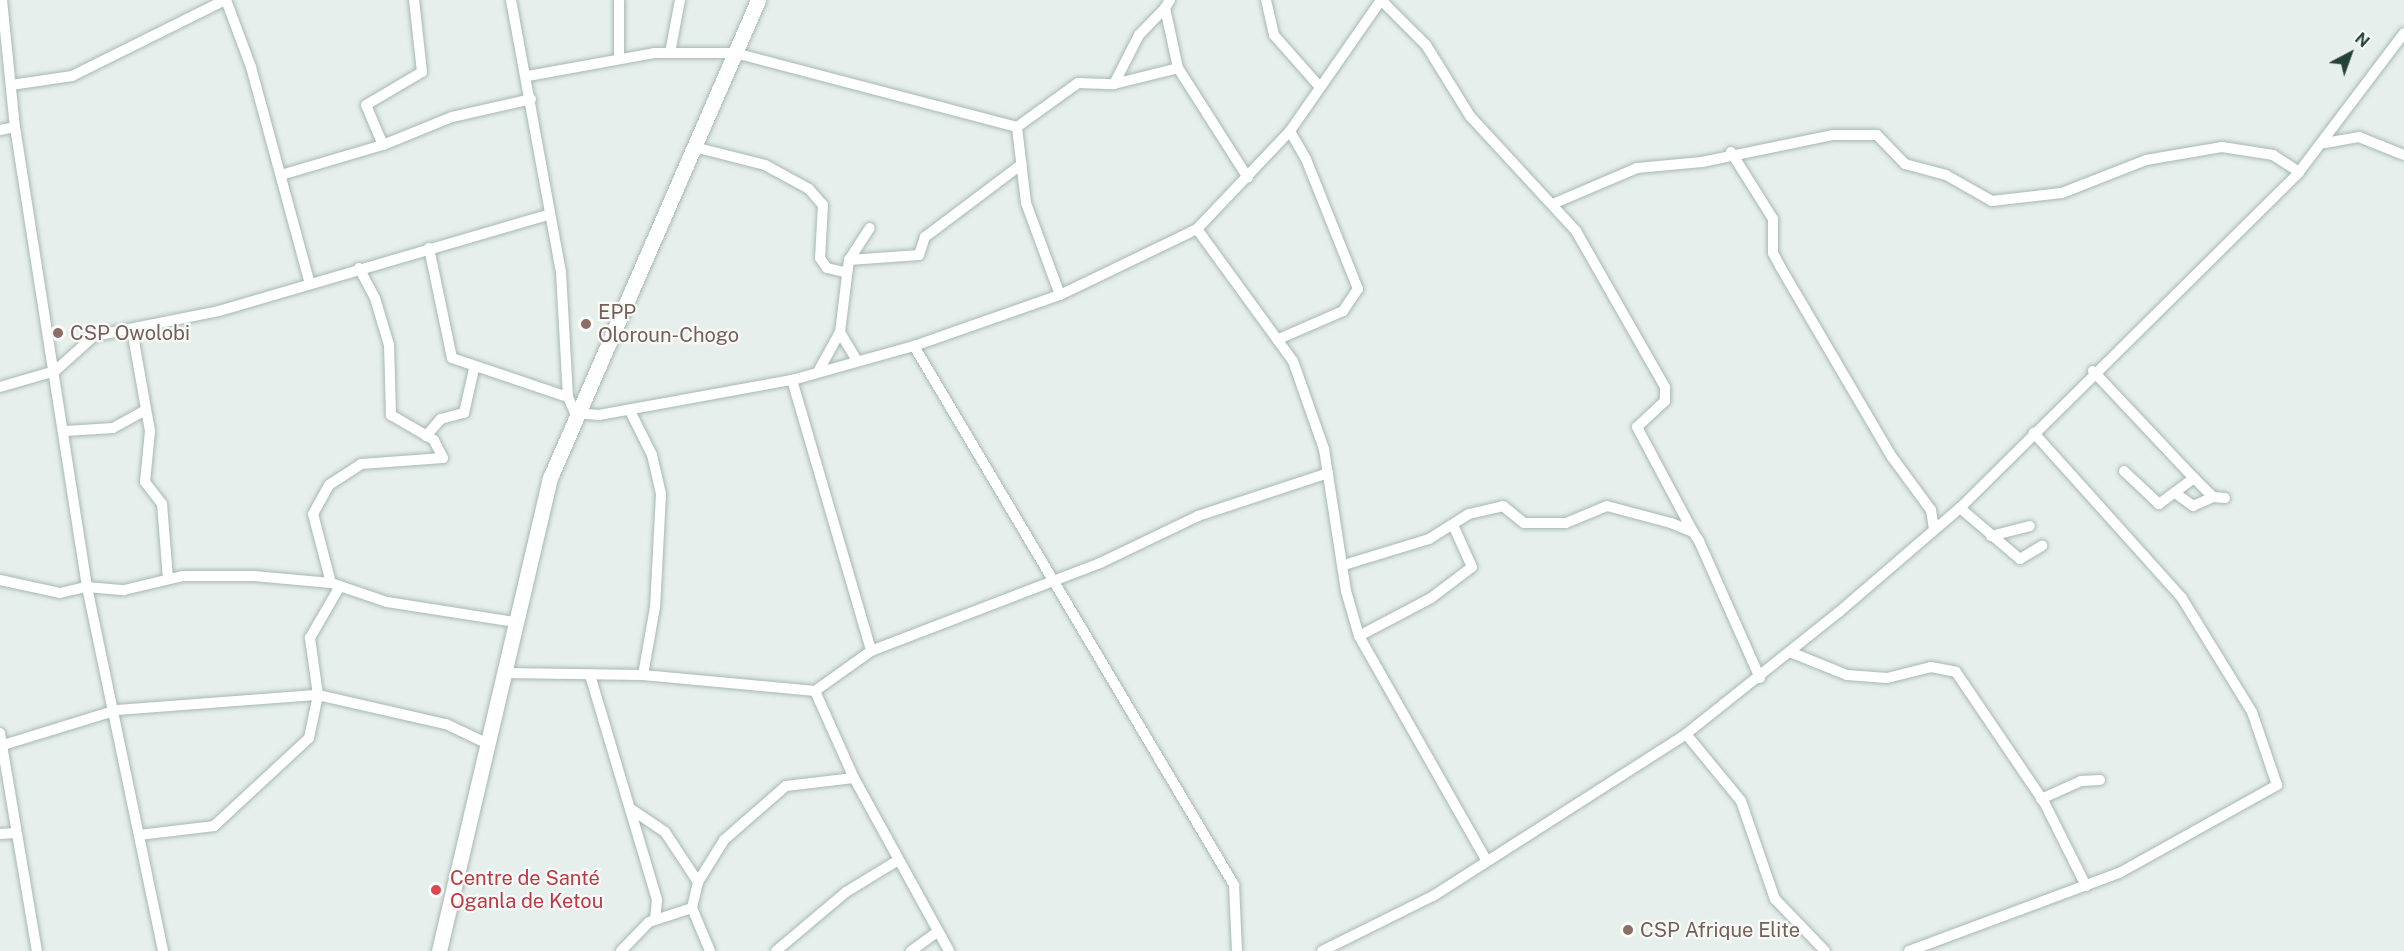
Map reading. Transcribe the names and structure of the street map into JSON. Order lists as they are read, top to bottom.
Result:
{
  "places": [
    "EPP Oloroun-Chogo",
    "CSP Owolobi",
    "Centre de Santé Oganla de Ketou",
    "CSP Afrique Elite"
  ],
  "north": "top right"
}
